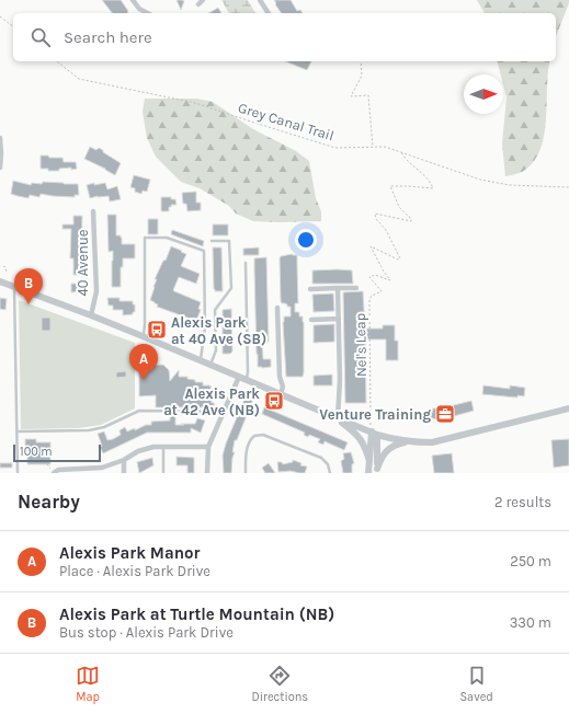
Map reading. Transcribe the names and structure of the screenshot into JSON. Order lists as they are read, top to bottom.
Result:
{
  "streets": {
    "street": ["40 Avenue"],
    "path": ["Grey Canal Trail", "Nel's Leap"]
  },
  "crossings": [
    ["Grey Canal Trail", "Nel's Leap"]
  ],
  "places": {
    "bus stop": ["Alexis Park at 40 Ave (SB)", "Alexis Park at 42 Ave (NB)"],
    "office": ["Venture Training"]
  },
  "scale_bar": "100 m",
  "north": "right",
  "page": {
    "search": "Search here",
    "pins": ["B", "A"],
    "scale": "100 m",
    "heading": ["Nearby", "2 results"],
    "list": [
      {
        "mark": "A",
        "name": "Alexis Park Manor",
        "note": "Place · Alexis Park Drive",
        "value": "250 m"
      },
      {
        "mark": "B",
        "name": "Alexis Park at Turtle Mountain (NB)",
        "note": "Bus stop · Alexis Park Drive",
        "value": "330 m"
      }
    ],
    "nav": ["Map", "Directions", "Saved"]
  }
}
